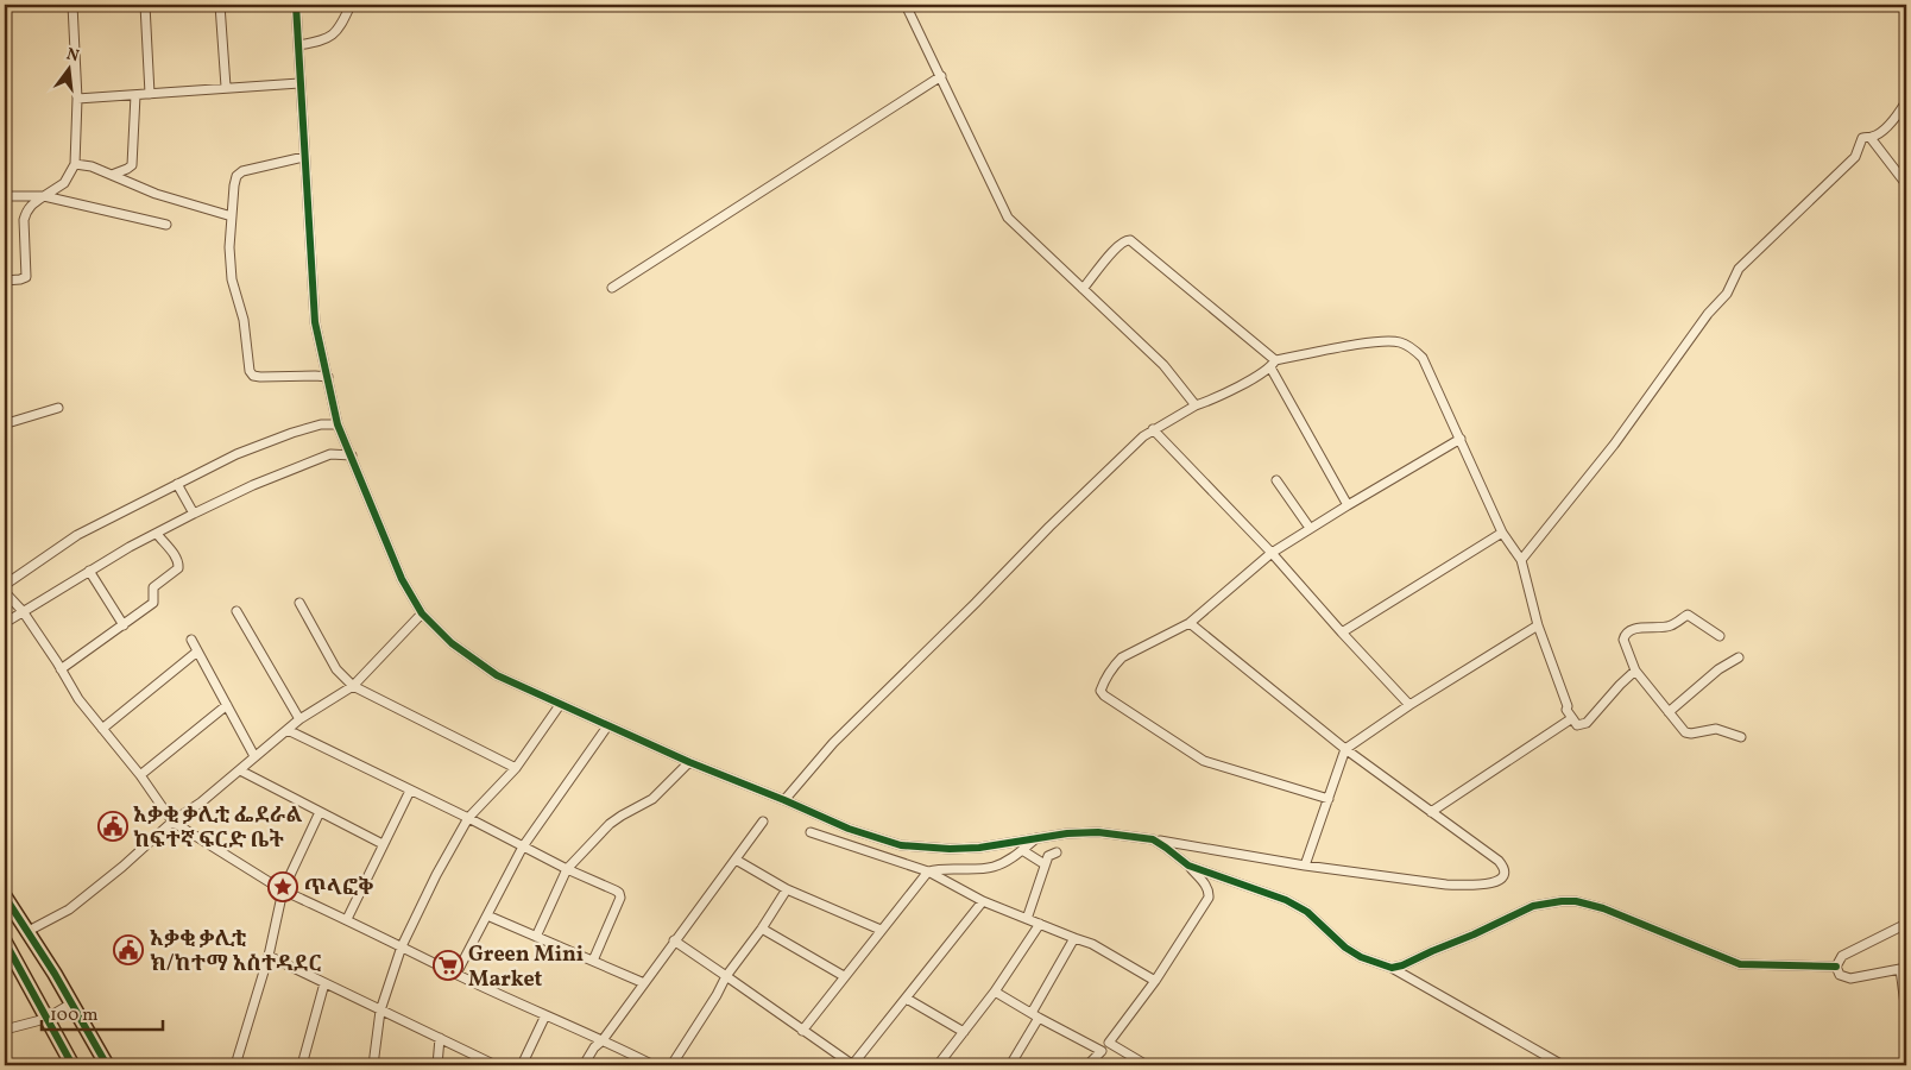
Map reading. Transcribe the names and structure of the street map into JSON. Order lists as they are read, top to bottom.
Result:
{
  "places": {
    "public building": ["አቃቂ ቃሊቲ ፌደራል ከፍተኛ ፍርድ ቤት", "አቃቂ ቃሊቲ ክ/ከተማ አስተዳደር"],
    "place": ["ጥላፎቅ"],
    "supermarket": ["Green Mini Market"]
  },
  "scale_bar": "100 m",
  "north": "top"
}
